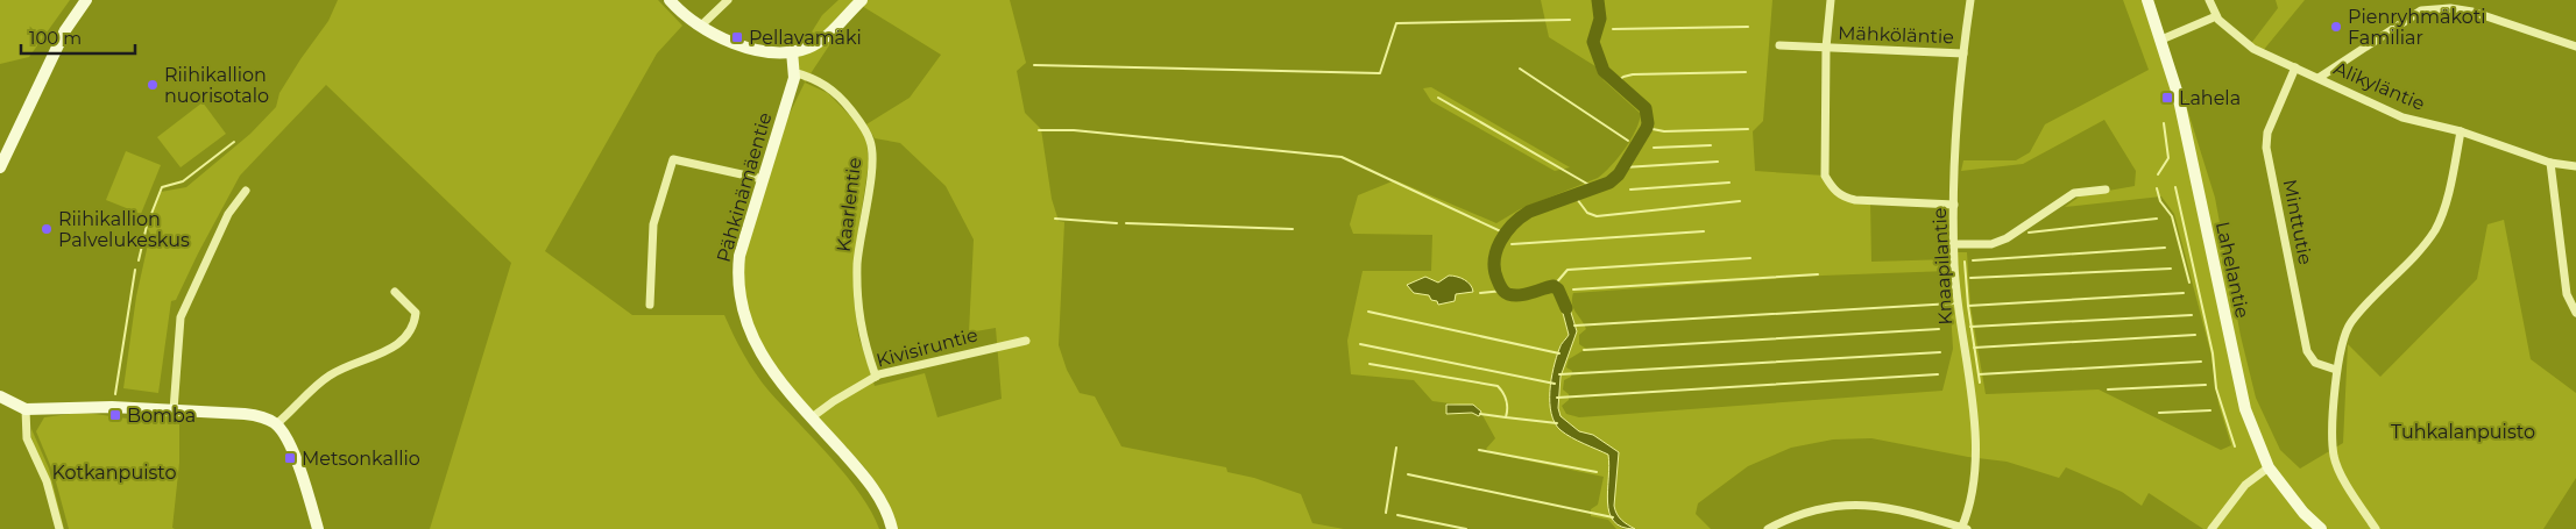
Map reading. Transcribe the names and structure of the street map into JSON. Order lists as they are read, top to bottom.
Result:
{
  "streets": {
    "street": [
      "Mähköläntie",
      "Alikyläntie",
      "Pähkinämäentie",
      "Kaarlentie",
      "Minttutie",
      "Knaapilantie",
      "Lahelantie",
      "Kivisiruntie"
    ]
  },
  "crossings": [
    ["Mähköläntie", "Knaapilantie"],
    ["Alikyläntie", "Minttutie"],
    ["Pähkinämäentie", "Kaarlentie"],
    ["Pähkinämäentie", "Kivisiruntie"],
    ["Kaarlentie", "Kivisiruntie"]
  ],
  "parks": ["Tuhkalanpuisto", "Kotkanpuisto"],
  "places": {
    "other": ["Pienryhmäkoti Familiar", "Riihikallion nuorisotalo", "Riihikallion Palvelukeskus"],
    "transit": [
      "Pellavamäki",
      "Lahela",
      "Bomba",
      "Metsonkallio"
    ]
  },
  "scale_bar": "100 m"
}
